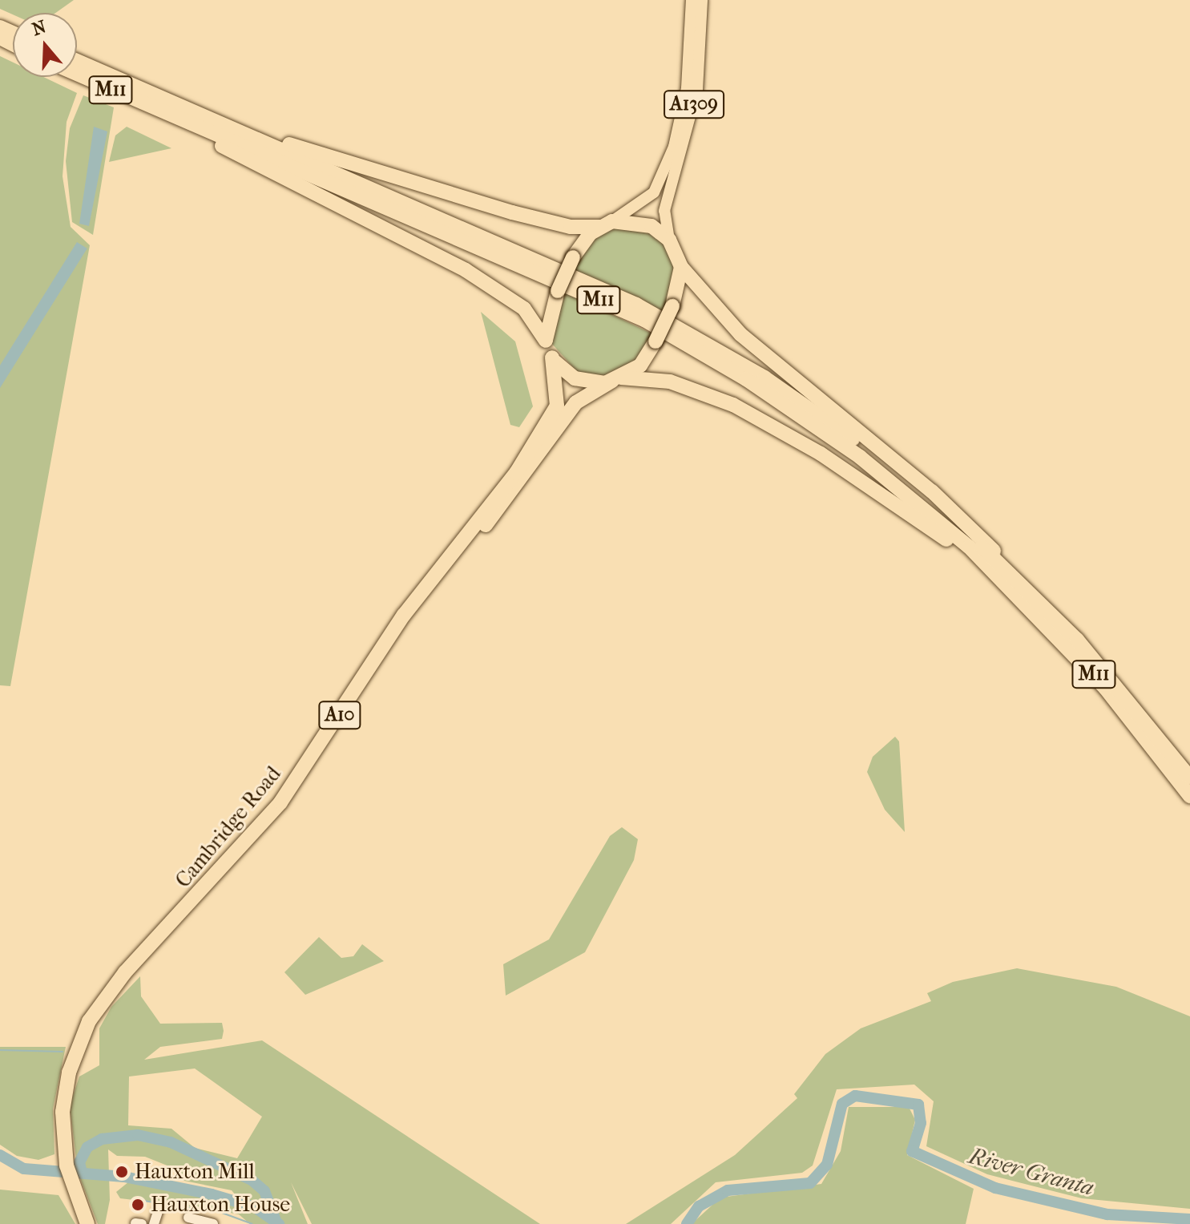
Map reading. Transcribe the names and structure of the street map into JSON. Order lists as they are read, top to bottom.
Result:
{
  "streets": {
    "highway": ["M11", "A10", "Cambridge Road"],
    "main road": ["A1309"]
  },
  "crossings": [
    ["M11", "A1309"],
    ["M11", "Cambridge Road"],
    ["A1309", "Cambridge Road"]
  ],
  "water": ["River Granta"],
  "places": ["Hauxton Mill", "Hauxton House"],
  "north": "top"
}
